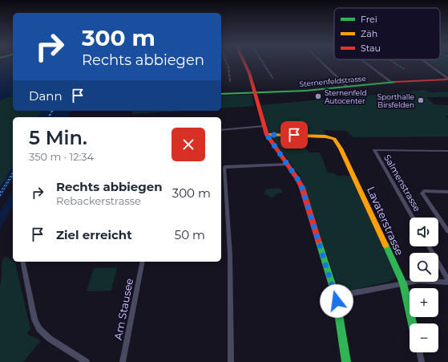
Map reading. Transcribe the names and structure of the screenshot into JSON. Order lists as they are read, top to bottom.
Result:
{
  "streets": {
    "street": [
      "Sternenfeldstrasse",
      "Salmenstrasse",
      "Lavaterstrasse",
      "Am Stausee"
    ]
  },
  "places": ["Sternenfeld Autocenter", "Sporthalle Birsfelden"],
  "legend": ["Frei", "Zäh", "Stau"],
  "page": {
    "turn": ["300 m", "Rechts abbiegen"],
    "then": "Dann",
    "heading": ["5 Min.", "350 m · 12:34"],
    "list": [
      {
        "name": "Rechts abbiegen",
        "note": "Rebackerstrasse",
        "value": "300 m"
      },
      {
        "name": "Ziel erreicht",
        "value": "50 m"
      }
    ],
    "map_buttons": ["+", "−"]
  }
}
